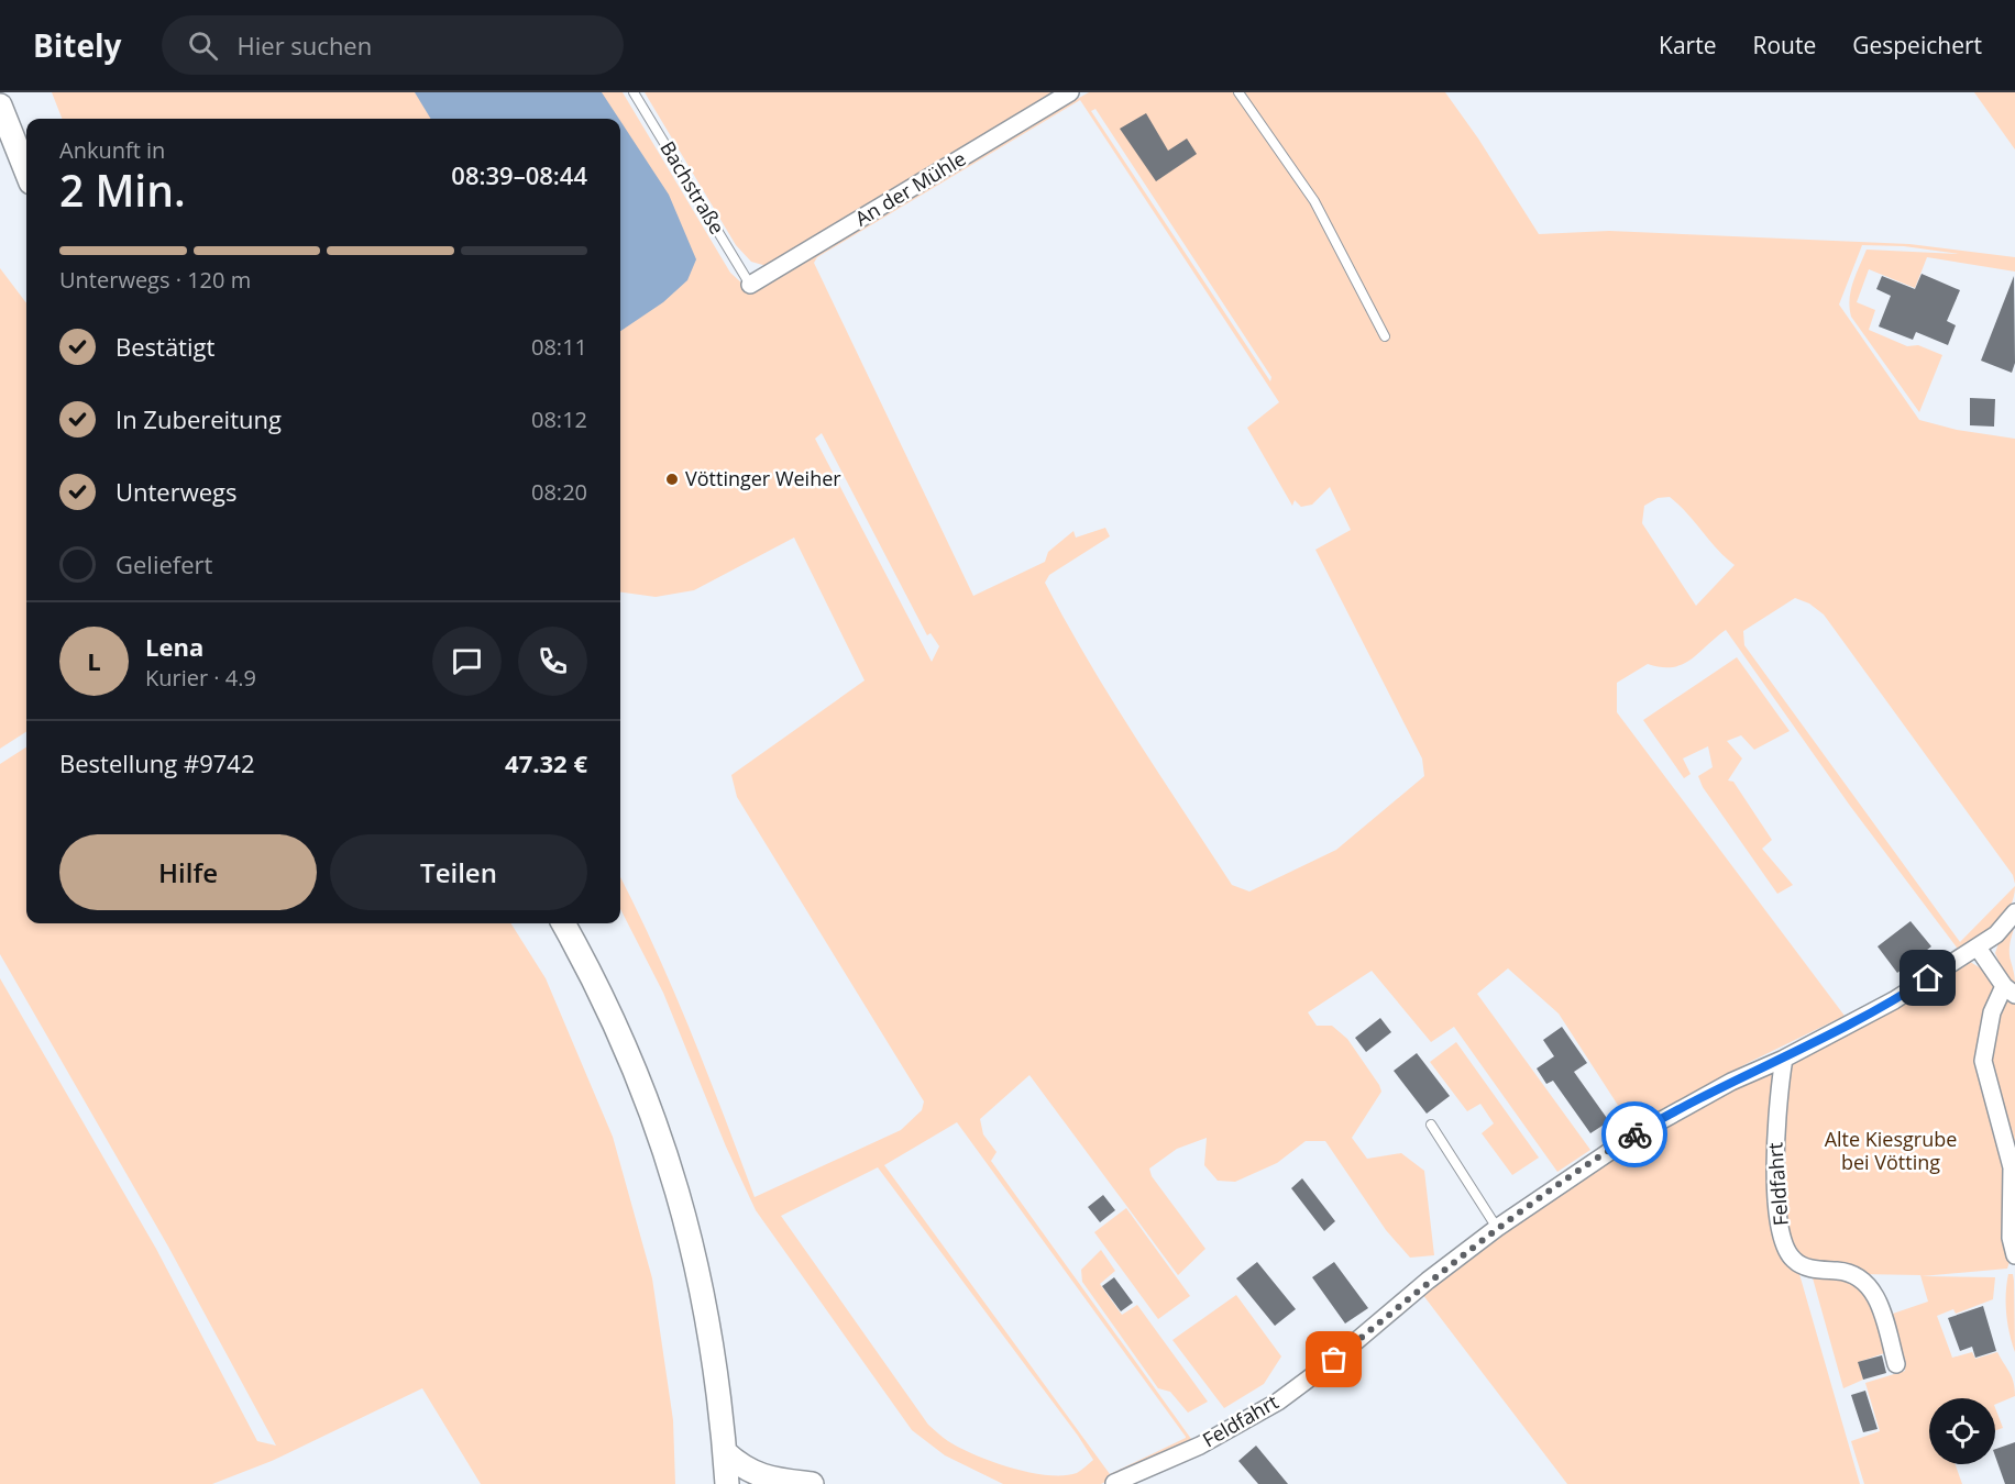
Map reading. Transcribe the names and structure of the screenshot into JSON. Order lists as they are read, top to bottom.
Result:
{
  "streets": {
    "street": ["An der Mühle", "Feldfahrt"],
    "lane": ["Bachstraße"]
  },
  "crossings": [
    ["Bachstraße", "An der Mühle"]
  ],
  "parks": ["Alte Kiesgrube bei Vötting"],
  "places": ["Vöttinger Weiher"],
  "page": {
    "header": "Bitely",
    "search": "Hier suchen",
    "nav": ["Karte", "Route", "Gespeichert"],
    "heading": ["2 Min.", "Ankunft in", "08:39–08:44"],
    "panel": [
      "Lena",
      "Kurier · 4.9",
      "Bestellung #9742",
      "47.32 €"
    ],
    "bar": "Unterwegs · 120 m",
    "list": [
      ["Bestätigt", "08:11"],
      ["In Zubereitung", "08:12"],
      ["Unterwegs", "08:20"],
      "Geliefert"
    ],
    "round": "L",
    "buttons": ["Hilfe", "Teilen"]
  }
}
